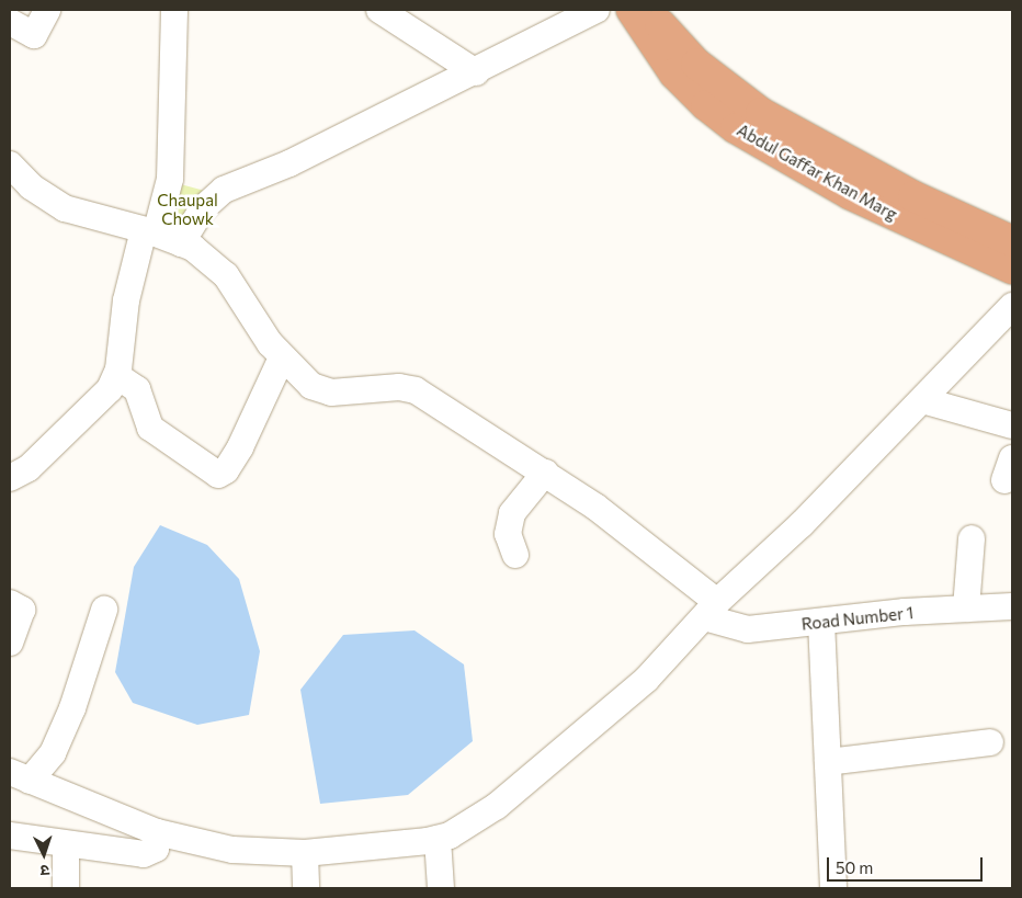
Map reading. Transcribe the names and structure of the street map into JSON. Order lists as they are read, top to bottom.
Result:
{
  "streets": {
    "main road": ["Abdul Gaffar Khan Marg"],
    "street": ["Road Number 1"]
  },
  "parks": ["Chaupal Chowk"],
  "scale_bar": "50 m",
  "north": "bottom"
}
